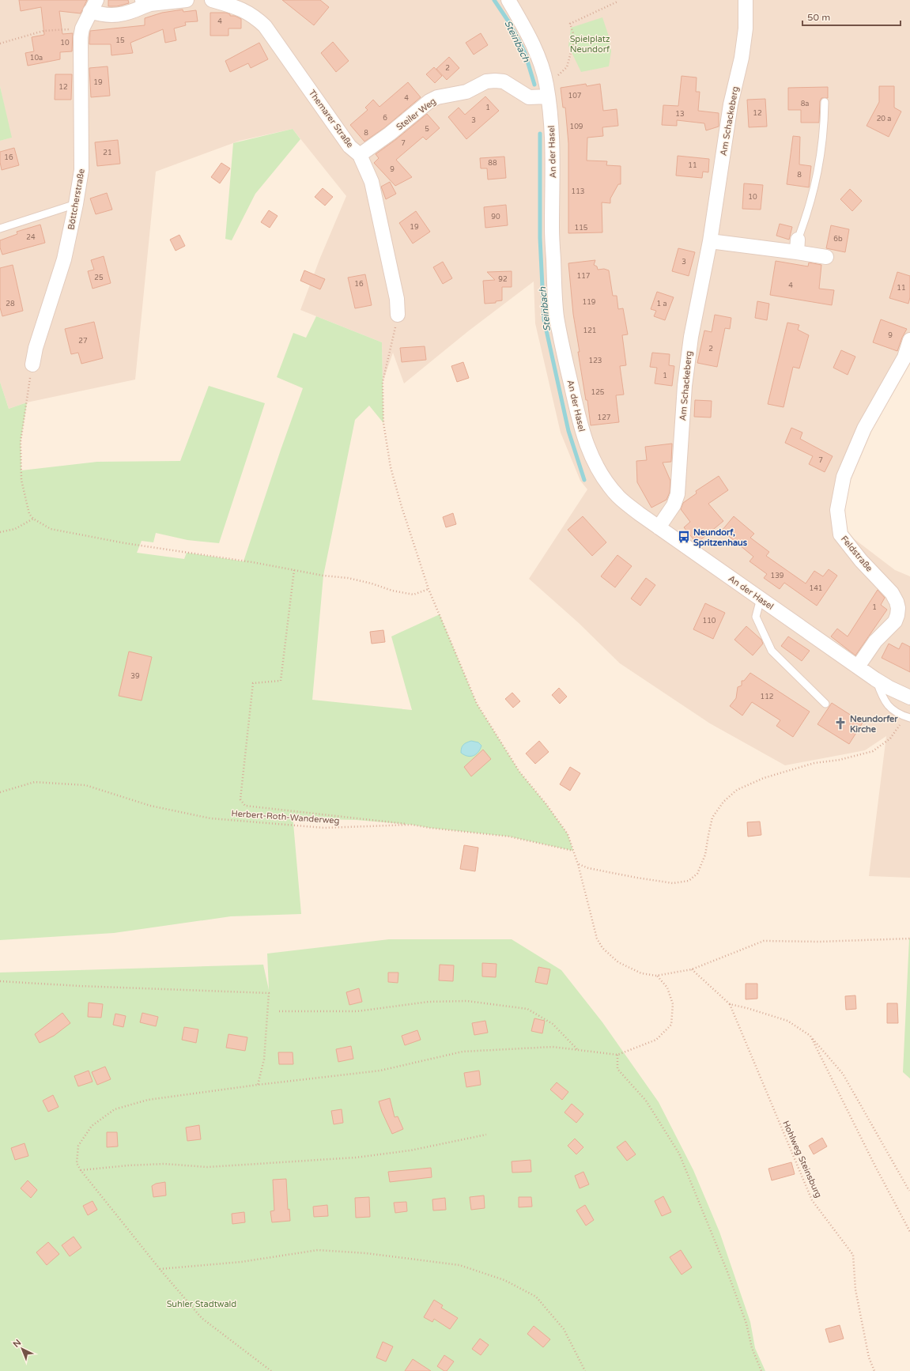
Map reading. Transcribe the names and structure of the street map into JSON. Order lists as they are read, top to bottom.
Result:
{
  "streets": {
    "street": [
      "Steiler Weg",
      "Themarer Straße",
      "Am Schackeberg",
      "An der Hasel",
      "Böttcherstraße",
      "Feldstraße"
    ],
    "path": ["Herbert-Roth-Wanderweg", "Hohlweg Steinsburg"]
  },
  "crossings": [
    ["Steiler Weg", "Themarer Straße"],
    ["Steiler Weg", "An der Hasel"],
    ["Am Schackeberg", "An der Hasel"],
    ["An der Hasel", "Feldstraße"]
  ],
  "water": ["Steinbach"],
  "parks": ["Spielplatz Neundorf", "Suhler Stadtwald"],
  "places": {
    "bus stop": ["Neundorf, Spritzenhaus"],
    "church": ["Neundorfer Kirche"]
  },
  "house_numbers": [
    "4",
    "15",
    "10",
    "10a",
    "2",
    "19",
    "12",
    "107",
    "4",
    "8a",
    "1",
    "12",
    "13",
    "6",
    "20 a",
    "3",
    "109",
    "5",
    "8",
    "7",
    "21",
    "16",
    "88",
    "11",
    "9",
    "8",
    "113",
    "10",
    "90",
    "19",
    "115",
    "24",
    "6b",
    "3",
    "117",
    "25",
    "92",
    "16",
    "4",
    "11",
    "119",
    "28",
    "1 a",
    "121",
    "9",
    "27",
    "2",
    "123",
    "1",
    "125",
    "127",
    "7",
    "139",
    "141",
    "1",
    "110",
    "39",
    "112"
  ],
  "scale_bar": "50 m",
  "north": "top left"
}
